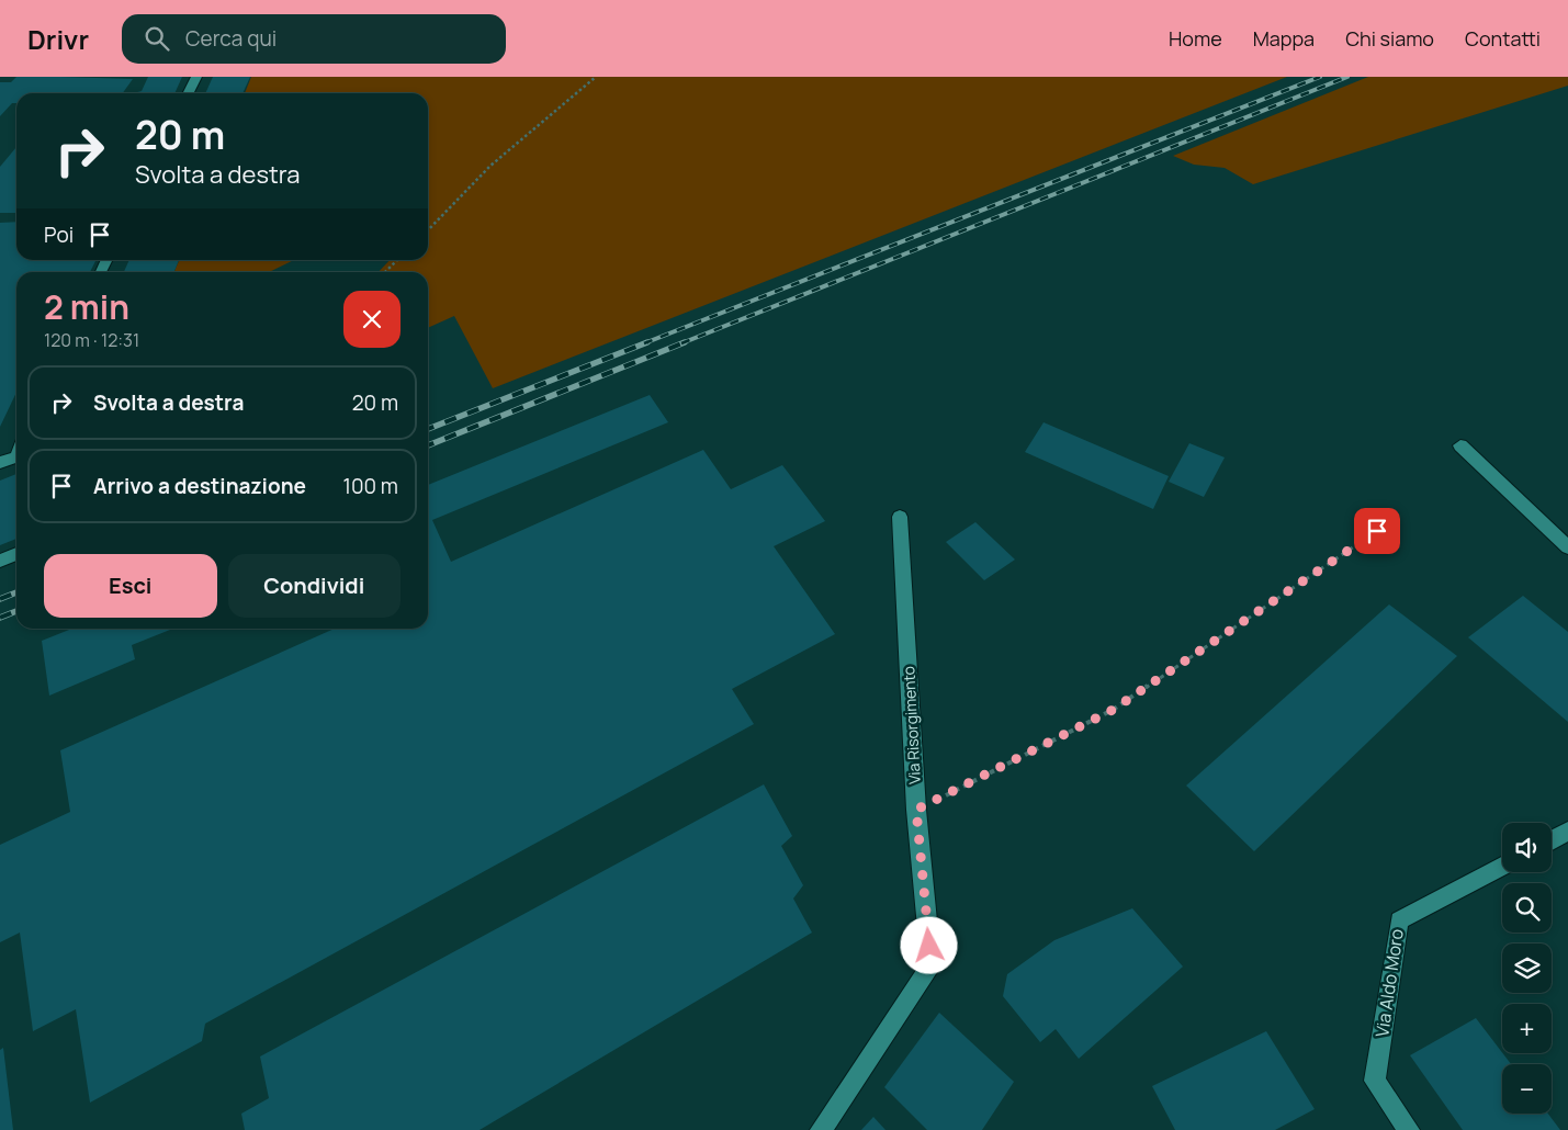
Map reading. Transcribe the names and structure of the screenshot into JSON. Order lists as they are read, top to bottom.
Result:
{
  "streets": {
    "street": ["Via Risorgimento", "Via Aldo Moro"]
  },
  "page": {
    "header": "Drivr",
    "search": "Cerca qui",
    "nav": [
      "Home",
      "Mappa",
      "Chi siamo",
      "Contatti"
    ],
    "turn": ["20 m", "Svolta a destra"],
    "then": "Poi",
    "heading": ["2 min", "120 m · 12:31"],
    "list": [
      {
        "name": "Svolta a destra",
        "value": "20 m"
      },
      {
        "name": "Arrivo a destinazione",
        "value": "100 m"
      }
    ],
    "buttons": ["Esci", "Condividi"],
    "map_buttons": ["+", "−"]
  }
}
